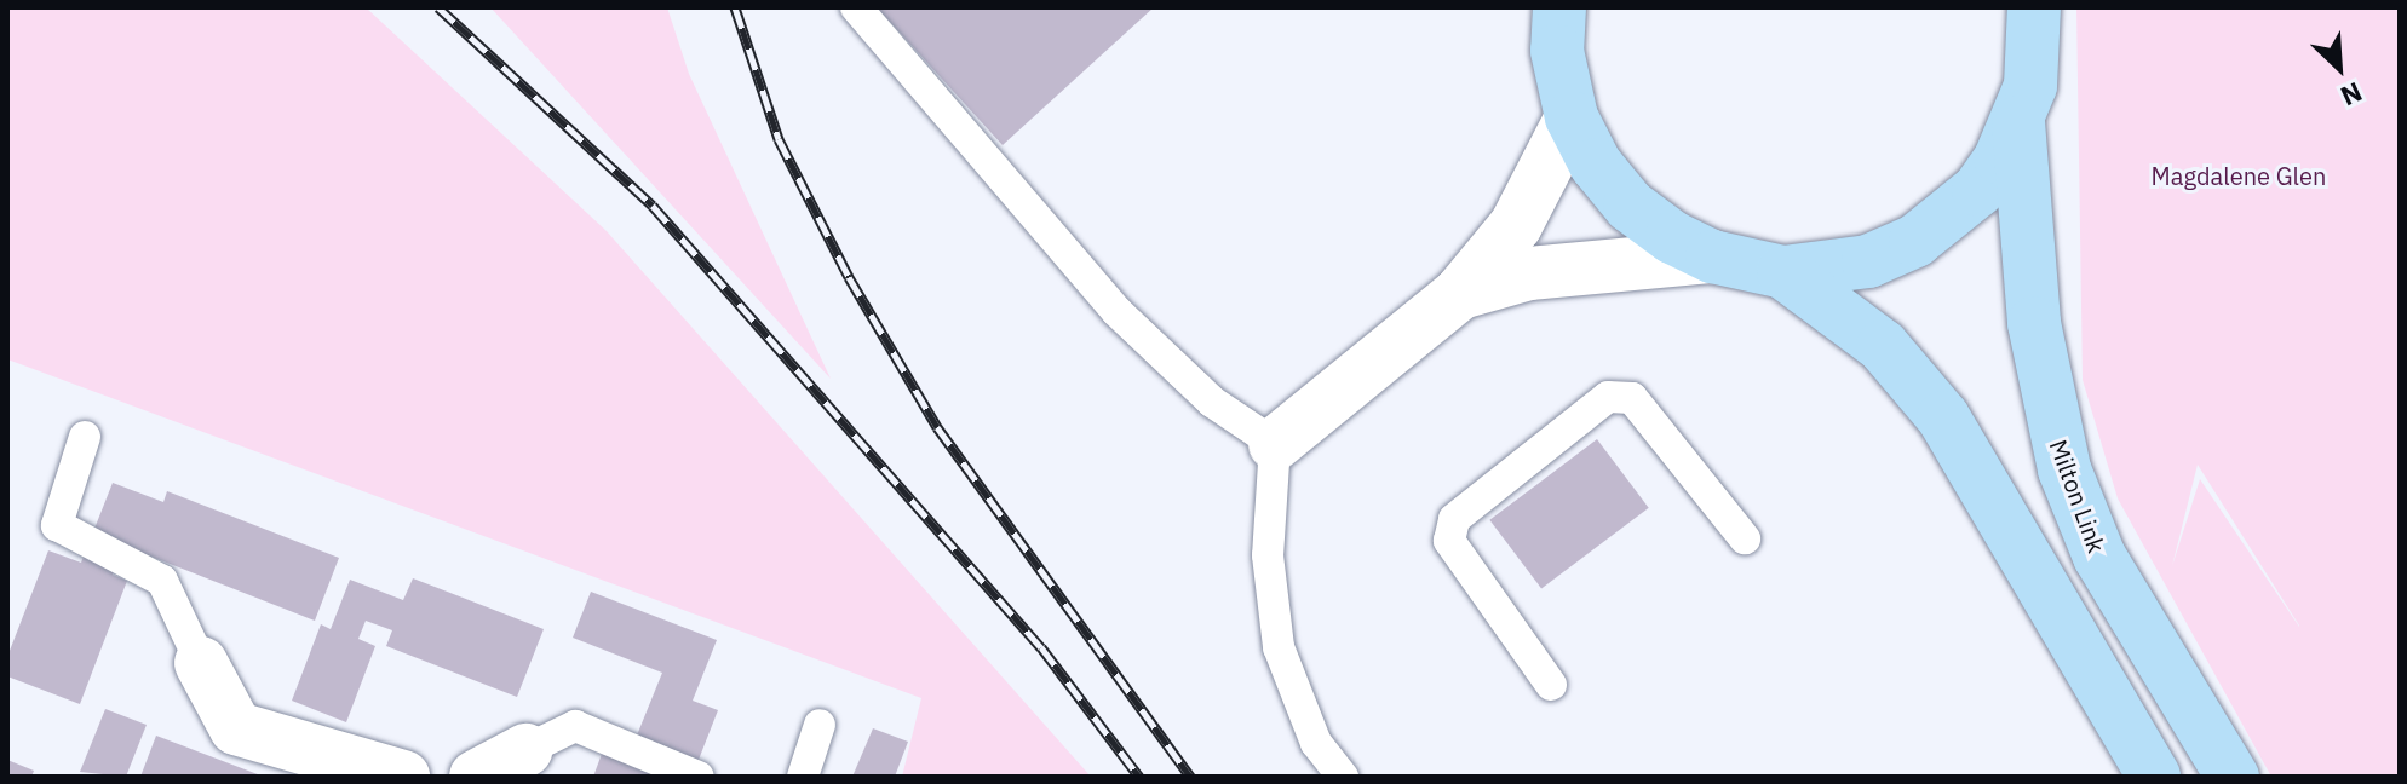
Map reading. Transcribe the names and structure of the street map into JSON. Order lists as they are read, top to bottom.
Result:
{
  "streets": {
    "main road": ["Milton Link"]
  },
  "parks": ["Magdalene Glen"],
  "north": "bottom right"
}
